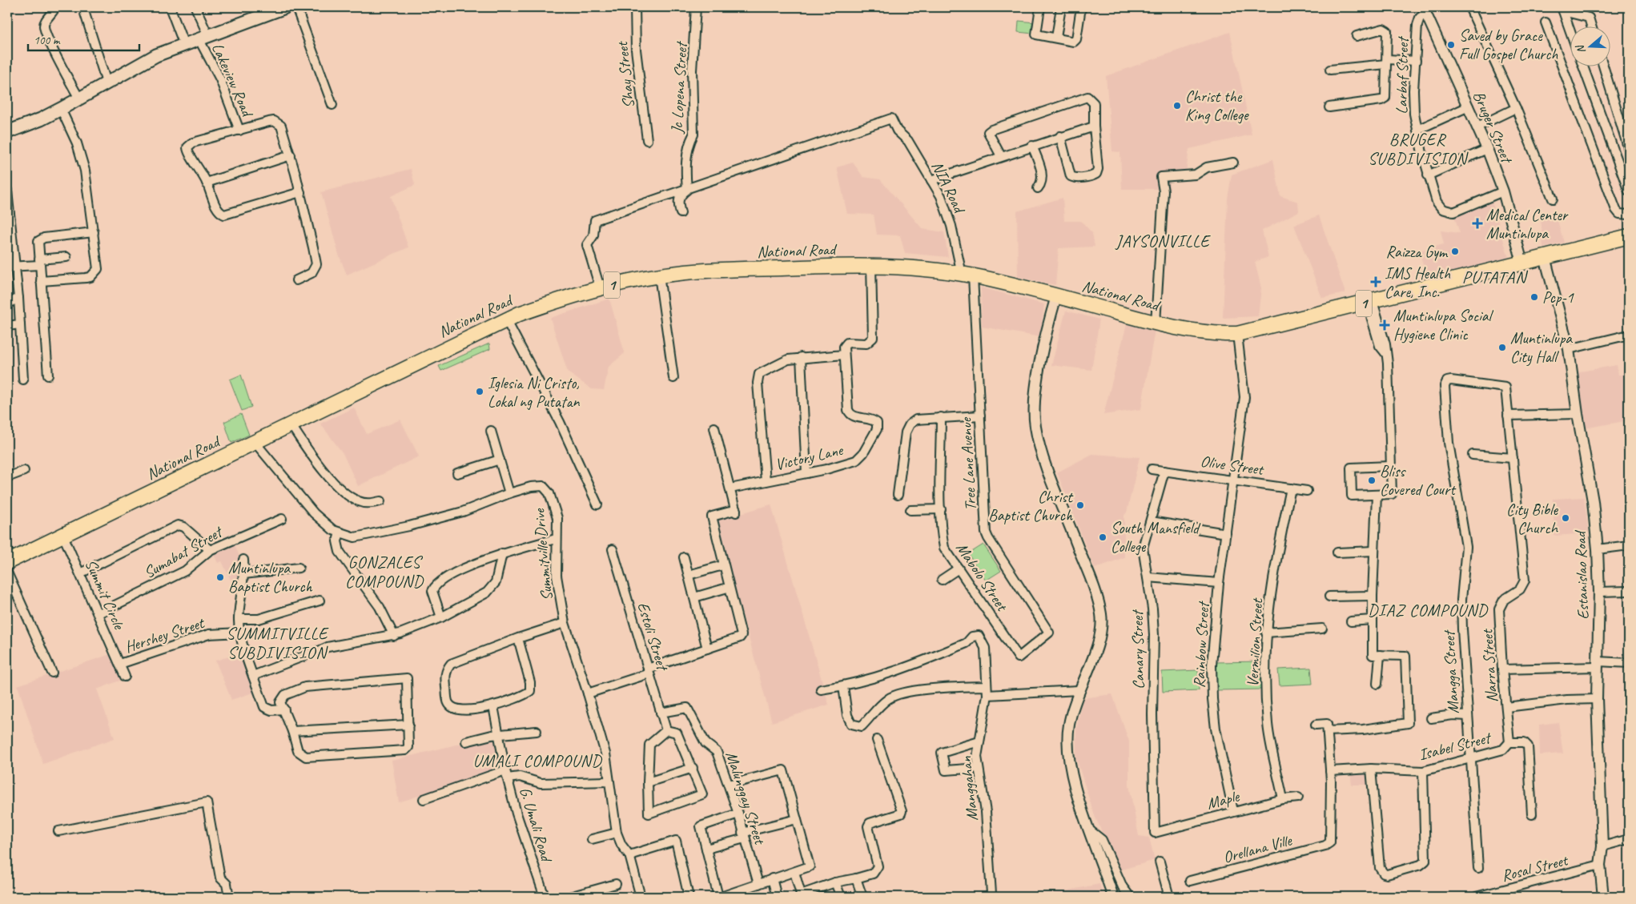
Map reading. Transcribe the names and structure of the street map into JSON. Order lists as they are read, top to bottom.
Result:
{
  "streets": {
    "highway": ["National Road", "1"],
    "street": [
      "Shay Street",
      "Larbaf Street",
      "Lakeview Road",
      "Jc Lopena Street",
      "Bruger Street",
      "NIA Road",
      "Victory Lane",
      "Tree Lane Avenue",
      "Olive Street",
      "Sumabat Street",
      "Summitville Drive",
      "Estanislao Road",
      "Mabolo Street",
      "Summit Circle",
      "Hershey Street",
      "Estoli Street",
      "Vermilion Street",
      "Rainbow Street",
      "Canary Street",
      "Narra Street",
      "Mangga Street",
      "Isabel Street",
      "Manggahan",
      "Malunggay Street",
      "Maple",
      "G. Umali Road",
      "Orellana Ville",
      "Rosal Street"
    ]
  },
  "crossings": [
    ["Larbaf Street", "Bruger Street"],
    ["Jc Lopena Street", "NIA Road"],
    ["Bruger Street", "National Road"],
    ["NIA Road", "National Road"],
    ["NIA Road", "Tree Lane Avenue"],
    ["National Road", "Tree Lane Avenue"],
    ["National Road", "Summitville Drive"],
    ["National Road", "Estanislao Road"],
    ["National Road", "Summit Circle"],
    ["National Road", "Rainbow Street"],
    ["Tree Lane Avenue", "Mabolo Street"],
    ["Olive Street", "Vermilion Street"],
    ["Olive Street", "Rainbow Street"],
    ["Olive Street", "Canary Street"],
    ["Sumabat Street", "Summit Circle"],
    ["Estanislao Road", "Rosal Street"],
    ["Summit Circle", "Hershey Street"],
    ["Estoli Street", "Malunggay Street"],
    ["Vermilion Street", "Maple"],
    ["Rainbow Street", "Maple"],
    ["Canary Street", "Maple"],
    ["Narra Street", "Mangga Street"],
    ["Narra Street", "Isabel Street"],
    ["Mangga Street", "Isabel Street"],
    ["Isabel Street", "Orellana Ville"]
  ],
  "districts": [
    "BRUGER SUBDIVISION",
    "JAYSONVILLE",
    "PUTATAN",
    "GONZALES COMPOUND",
    "DIAZ COMPOUND",
    "SUMMITVILLE SUBDIVISION",
    "UMALI COMPOUND"
  ],
  "places": {
    "other": [
      "Saved by Grace Full Gospel Church",
      "Christ the King College",
      "Raizza Gym",
      "Pcp-1",
      "Muntinlupa City Hall",
      "Iglesia Ni Cristo, Lokal ng Putatan",
      "Bliss Covered Court",
      "Christ Baptist Church",
      "City Bible Church",
      "South Mansfield College",
      "Muntinlupa Baptist Church"
    ],
    "health": ["Medical Center Muntinlupa", "IMS Health Care, Inc.", "Muntinlupa Social Hygiene Clinic"]
  },
  "scale_bar": "100 m",
  "north": "left"
}
